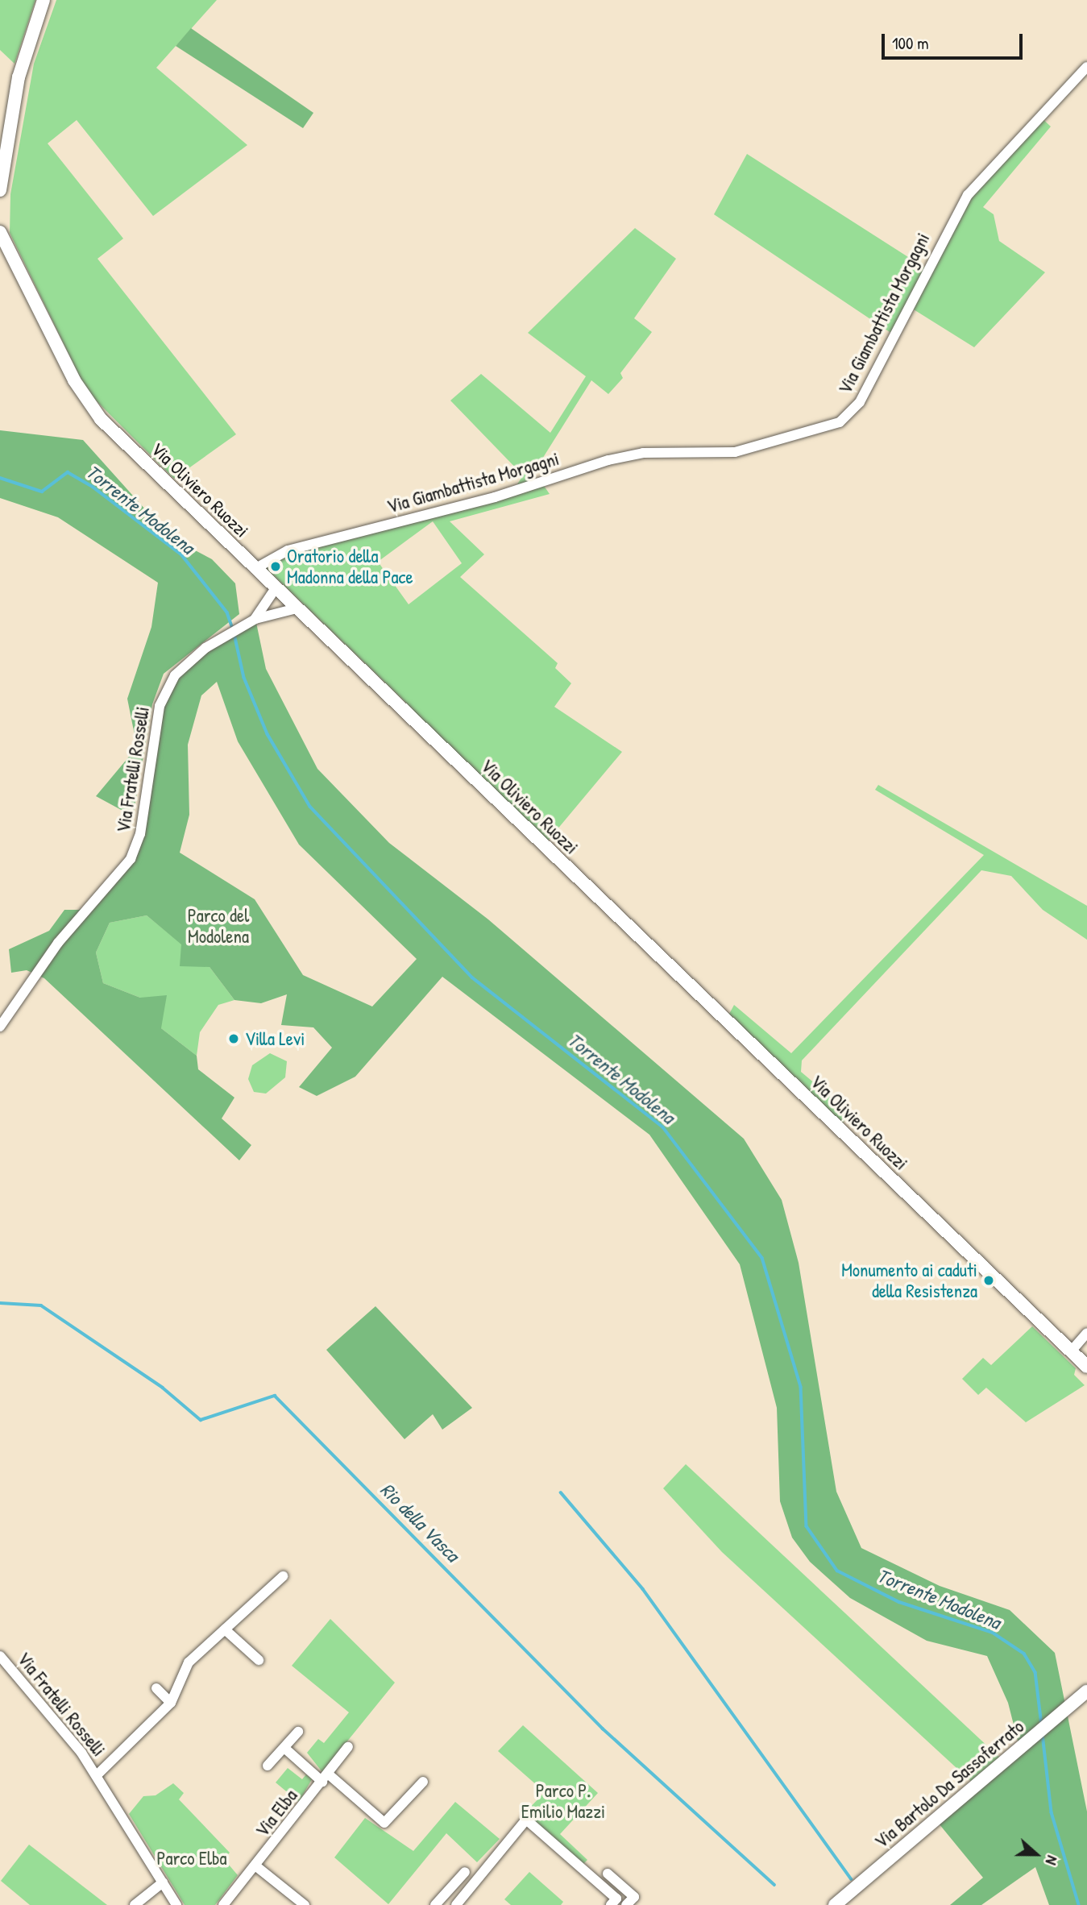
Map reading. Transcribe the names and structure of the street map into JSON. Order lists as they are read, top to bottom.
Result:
{
  "streets": {
    "street": [
      "Via Giambattista Morgagni",
      "Via Oliviero Ruozzi",
      "Via Fratelli Rosselli",
      "Via Bartolo Da Sassoferrato",
      "Via Elba"
    ]
  },
  "crossings": [
    ["Via Giambattista Morgagni", "Via Oliviero Ruozzi"],
    ["Via Oliviero Ruozzi", "Via Fratelli Rosselli"]
  ],
  "water": ["Torrente Modolena", "Rio della Vasca"],
  "parks": ["Parco del Modolena", "Parco P. Emilio Mazzi", "Parco Elba"],
  "places": ["Oratorio della Madonna della Pace", "Villa Levi", "Monumento ai caduti della Resistenza"],
  "scale_bar": "100 m",
  "north": "right"
}
